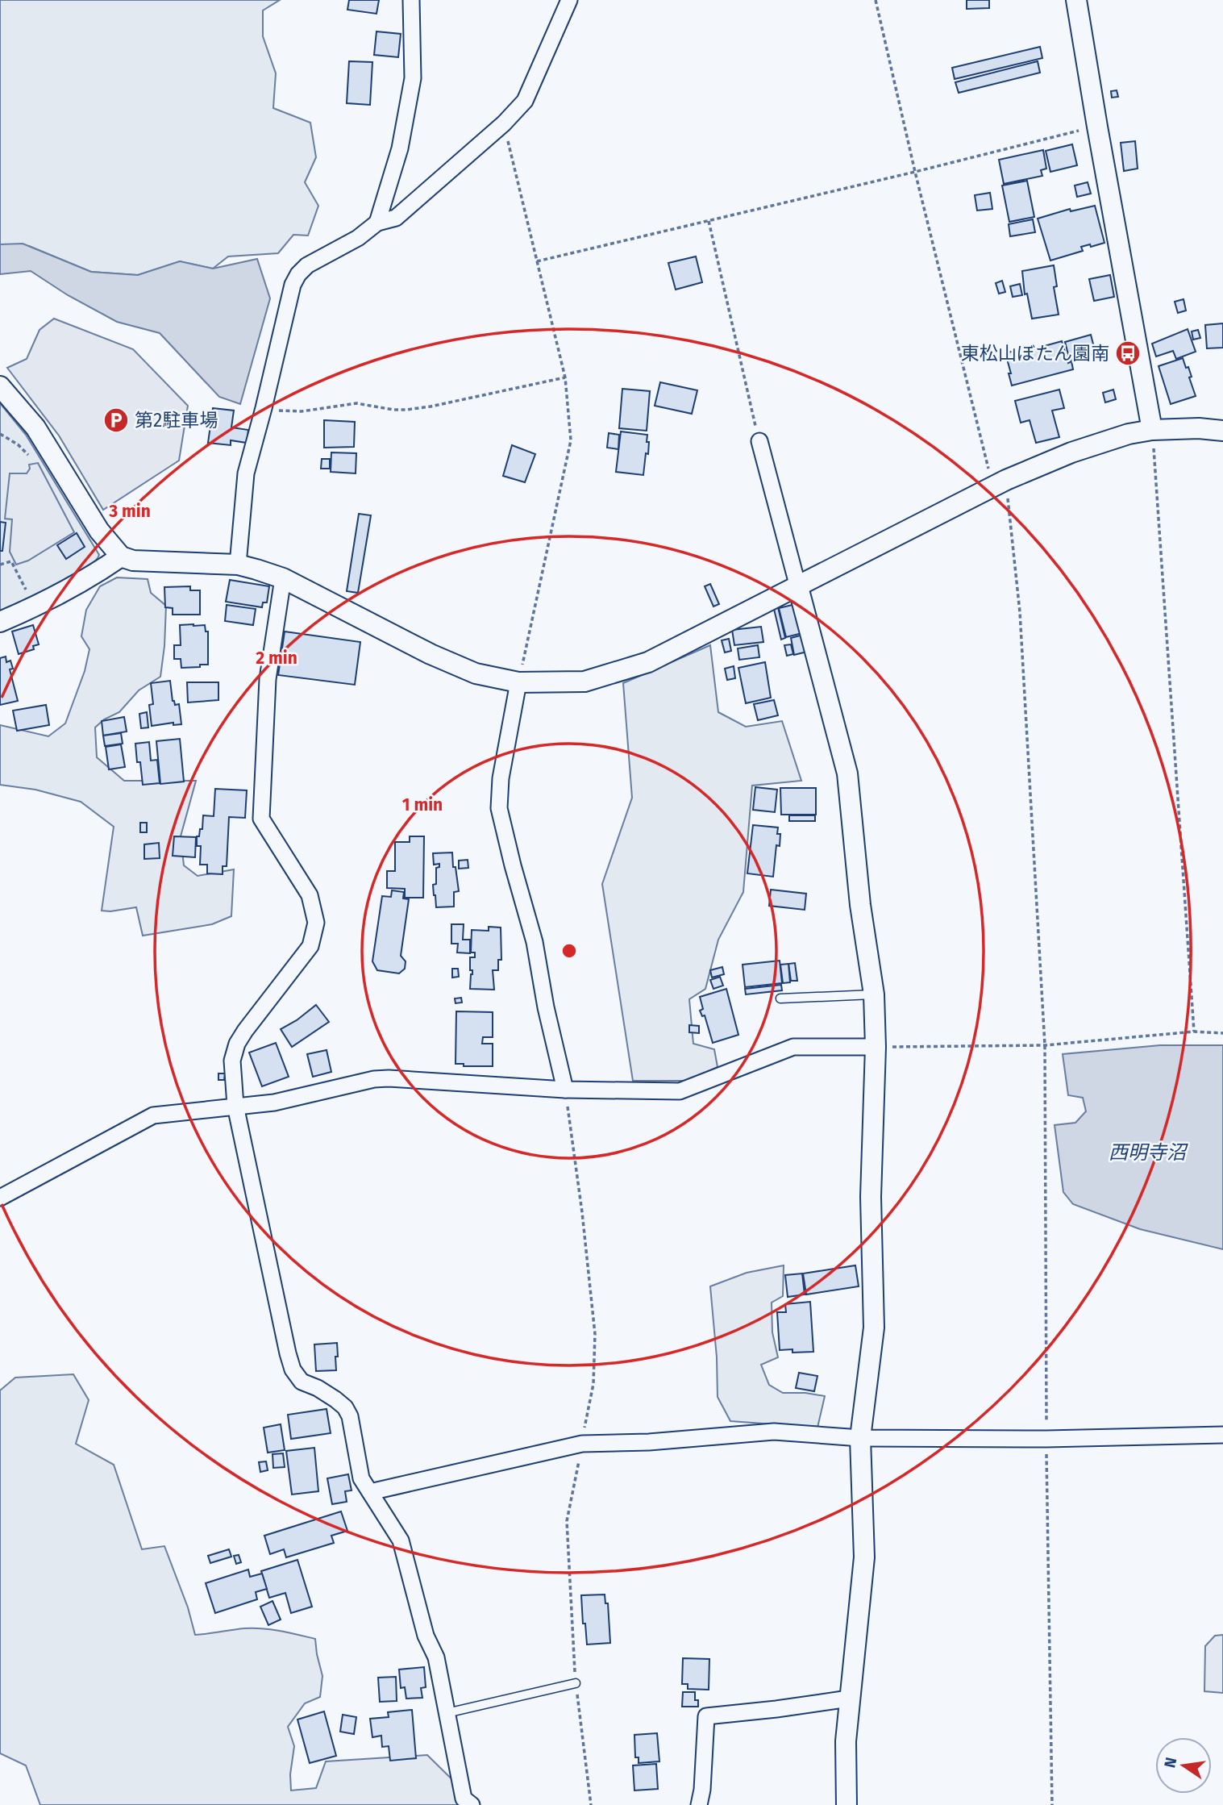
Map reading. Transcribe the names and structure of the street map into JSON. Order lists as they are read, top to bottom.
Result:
{
  "water": ["西明寺沼"],
  "places": {
    "bus stop": ["東松山ぼたん園南"],
    "parking": ["第2駐車場"]
  },
  "north": "left",
  "rings": ["3 min", "2 min", "1 min"]
}
